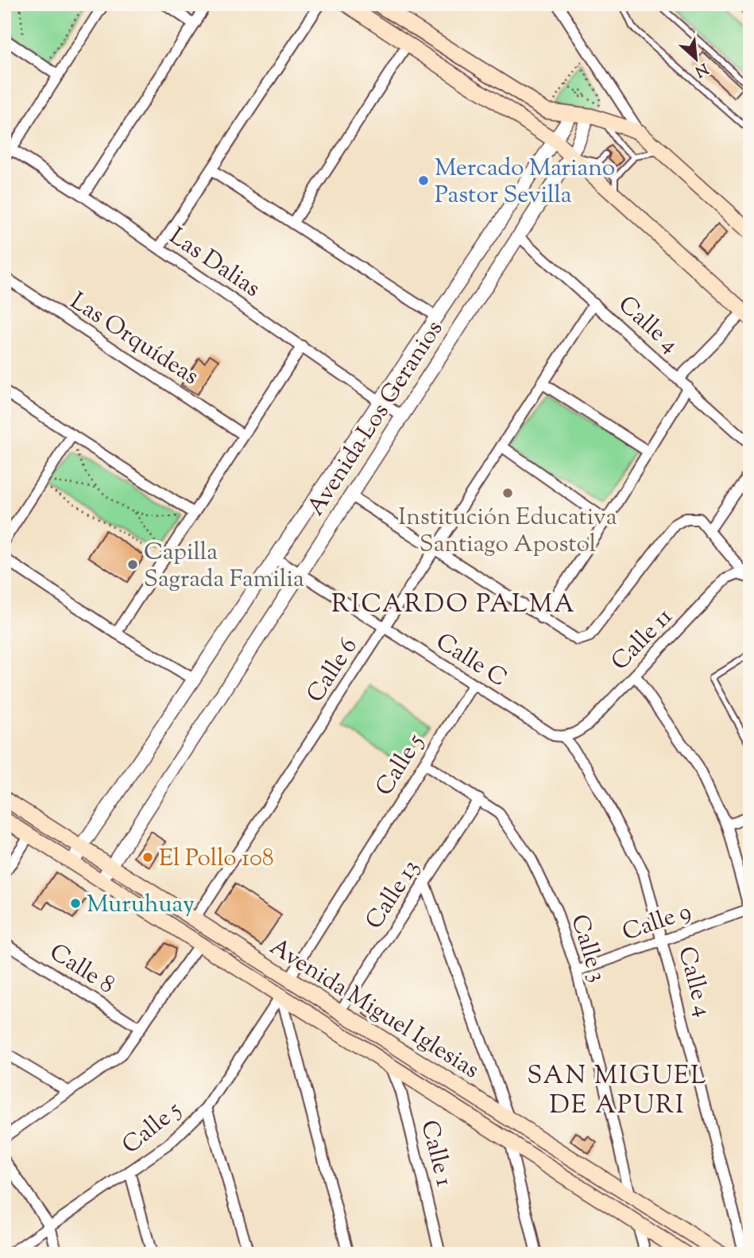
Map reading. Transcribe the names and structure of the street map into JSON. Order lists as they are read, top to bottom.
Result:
{
  "streets": {
    "main road": ["Avenida Miguel Iglesias"],
    "street": [
      "Las Dalias",
      "Calle 4",
      "Las Orquídeas",
      "Avenida Los Geranios",
      "Calle 11",
      "Calle C",
      "Calle 6",
      "Calle 5",
      "Calle 13",
      "Calle 9",
      "Calle 3",
      "Calle 8",
      "Calle 1"
    ]
  },
  "crossings": [
    ["Las Dalias", "Avenida Los Geranios"],
    ["Calle 4", "Avenida Los Geranios"],
    ["Calle 4", "Calle 11"],
    ["Calle 4", "Calle C"],
    ["Calle 4", "Calle 6"],
    ["Calle 4", "Calle 9"],
    ["Avenida Los Geranios", "Calle C"],
    ["Avenida Los Geranios", "Avenida Miguel Iglesias"],
    ["Calle 11", "Calle C"],
    ["Calle C", "Calle 6"],
    ["Calle C", "Calle 5"],
    ["Calle 6", "Avenida Miguel Iglesias"],
    ["Calle 5", "Calle 3"],
    ["Calle 5", "Avenida Miguel Iglesias"],
    ["Calle 13", "Calle 3"],
    ["Calle 13", "Avenida Miguel Iglesias"],
    ["Calle 9", "Calle 3"],
    ["Calle 3", "Avenida Miguel Iglesias"],
    ["Avenida Miguel Iglesias", "Calle 1"]
  ],
  "districts": ["RICARDO PALMA", "SAN MIGUEL DE APURI"],
  "places": [
    "Mercado Mariano Pastor Sevilla",
    "Institución Educativa Santiago Apostol",
    "Capilla Sagrada Familia",
    "El Pollo 108",
    "Muruhuay"
  ],
  "north": "bottom right"
}
